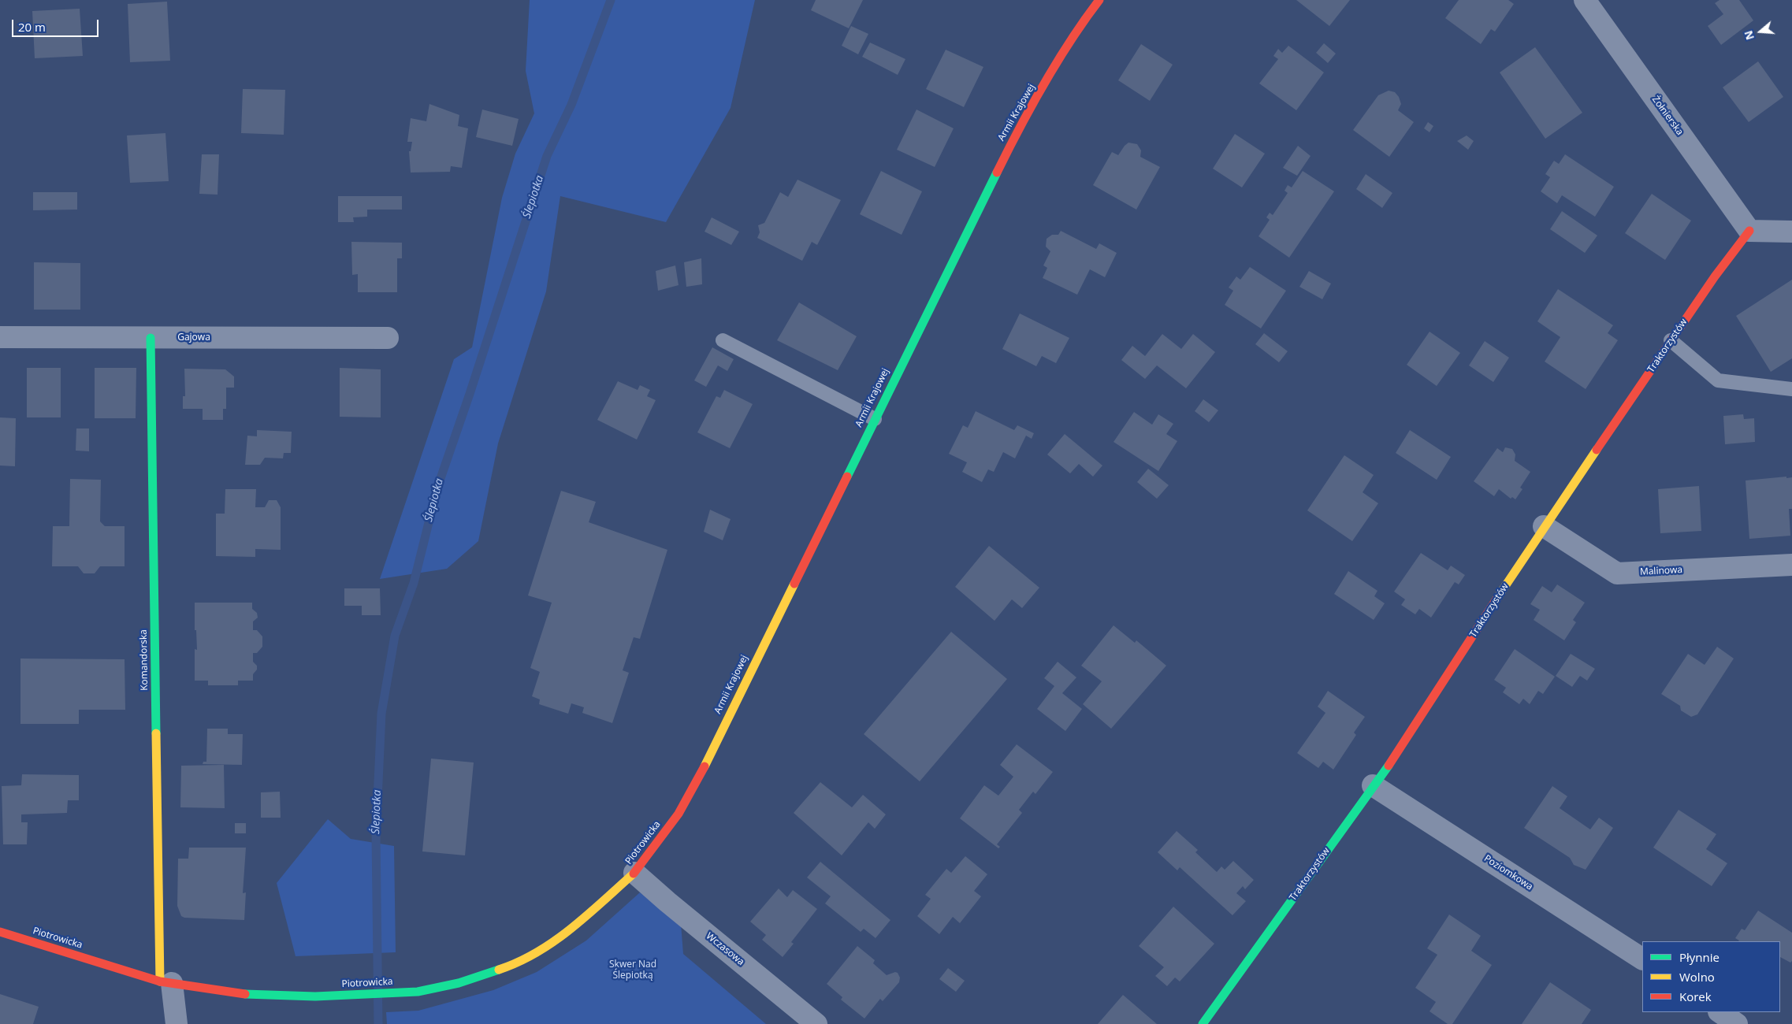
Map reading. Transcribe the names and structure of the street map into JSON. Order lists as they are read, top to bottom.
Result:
{
  "streets": {
    "street": [
      "Armii Krajowej",
      "Żołnierska",
      "Gajowa",
      "Traktorzystów",
      "Malinowa",
      "Komandorska",
      "Piotrowicka",
      "Poziomkowa",
      "Wczasowa"
    ]
  },
  "crossings": [
    ["Armii Krajowej", "Piotrowicka"],
    ["Żołnierska", "Traktorzystów"],
    ["Gajowa", "Komandorska"],
    ["Traktorzystów", "Malinowa"],
    ["Traktorzystów", "Poziomkowa"],
    ["Komandorska", "Piotrowicka"],
    ["Piotrowicka", "Wczasowa"]
  ],
  "water": ["Ślepiotka"],
  "parks": ["Skwer Nad Ślepiotką"],
  "legend": ["Płynnie", "Wolno", "Korek"],
  "scale_bar": "20 m",
  "north": "left"
}
